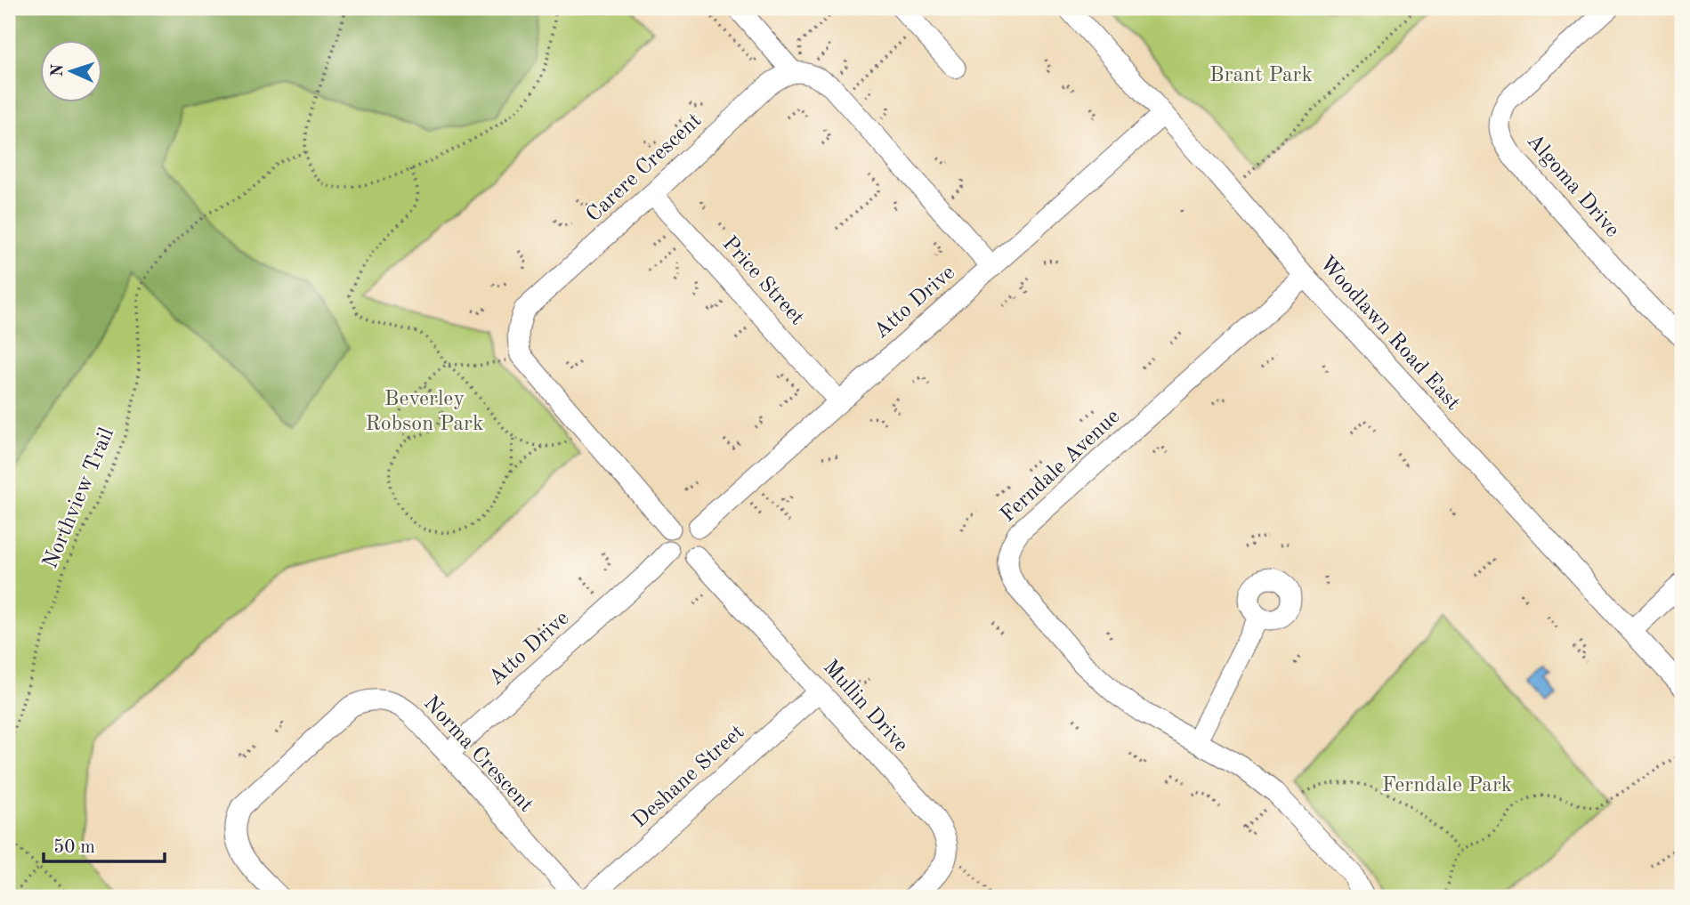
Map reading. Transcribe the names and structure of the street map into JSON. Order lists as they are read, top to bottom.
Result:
{
  "streets": {
    "street": [
      "Carere Crescent",
      "Algoma Drive",
      "Price Street",
      "Atto Drive",
      "Woodlawn Road East",
      "Ferndale Avenue",
      "Mullin Drive",
      "Norma Crescent",
      "Deshane Street"
    ],
    "path": ["Northview Trail"]
  },
  "crossings": [
    ["Carere Crescent", "Price Street"],
    ["Price Street", "Atto Drive"],
    ["Atto Drive", "Woodlawn Road East"],
    ["Atto Drive", "Mullin Drive"],
    ["Atto Drive", "Norma Crescent"],
    ["Woodlawn Road East", "Ferndale Avenue"],
    ["Mullin Drive", "Deshane Street"]
  ],
  "parks": ["Brant Park", "Beverley Robson Park", "Ferndale Park"],
  "scale_bar": "50 m",
  "north": "left"
}
